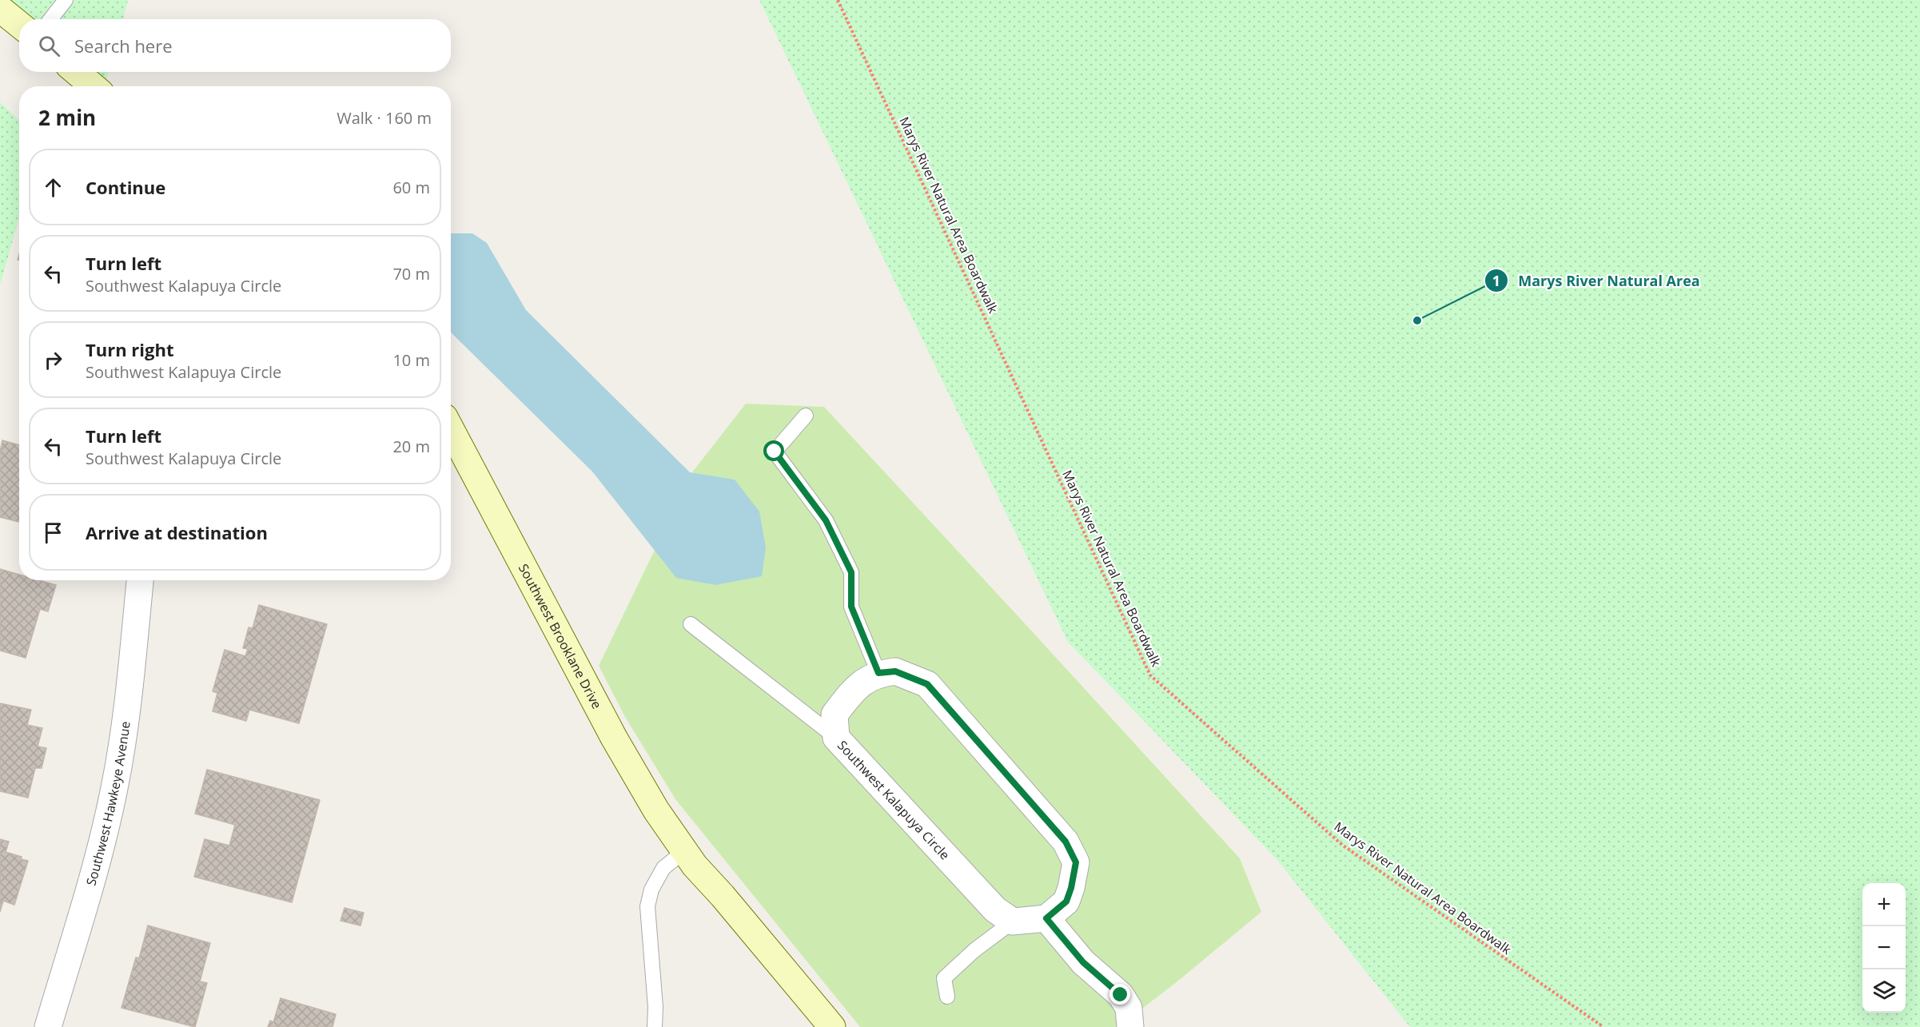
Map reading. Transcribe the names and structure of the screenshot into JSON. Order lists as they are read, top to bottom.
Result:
{
  "streets": {
    "street": ["Southwest Brooklane Drive", "Southwest Kalapuya Circle", "Southwest Hawkeye Avenue"],
    "path": ["Marys River Natural Area Boardwalk"]
  },
  "places": ["Marys River Natural Area"],
  "page": {
    "search": "Search here",
    "heading": ["2 min", "Walk · 160 m"],
    "list": [
      ["Continue", "60 m"],
      ["Turn left", "Southwest Kalapuya Circle", "70 m"],
      ["Turn right", "Southwest Kalapuya Circle", "10 m"],
      ["Turn left", "Southwest Kalapuya Circle", "20 m"],
      "Arrive at destination"
    ],
    "map_buttons": ["+", "−"]
  }
}
